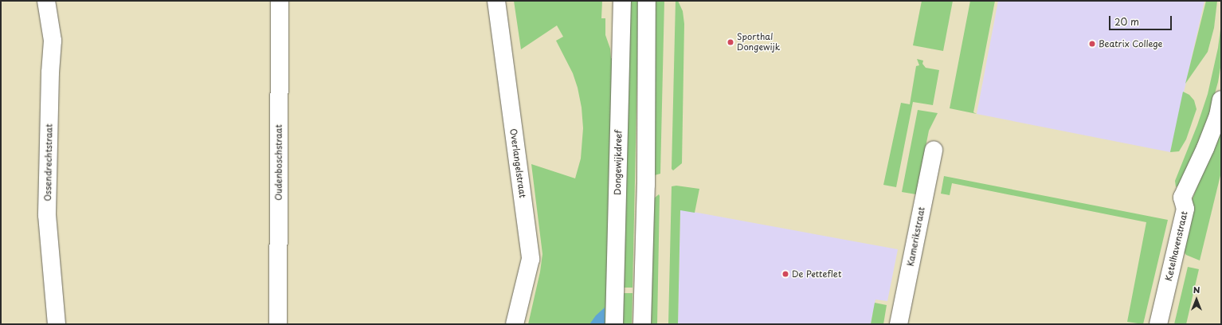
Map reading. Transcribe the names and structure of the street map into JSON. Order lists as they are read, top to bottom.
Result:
{
  "streets": {
    "street": [
      "Ossendrechtstraat",
      "Oudenboschstraat",
      "Dongewijkdreef",
      "Overlangelstraat",
      "Kamerikstraat",
      "Ketelhavenstraat"
    ]
  },
  "places": ["Sporthal Dongewijk", "Beatrix College", "De Petteflet"],
  "scale_bar": "20 m",
  "north": "top"
}
